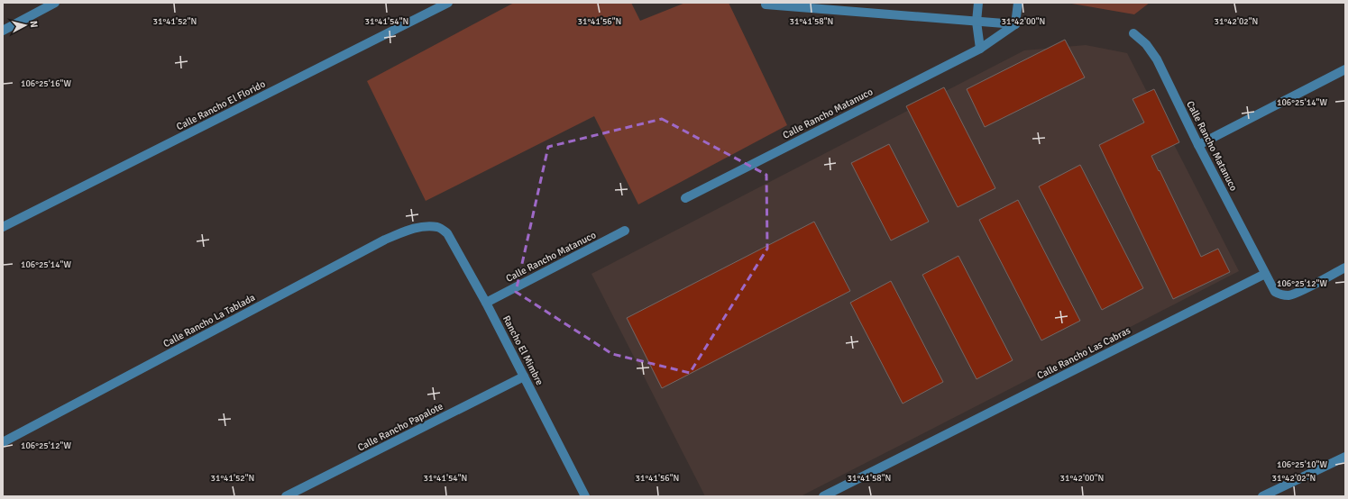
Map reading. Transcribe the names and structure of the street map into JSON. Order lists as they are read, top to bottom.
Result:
{
  "streets": {
    "street": [
      "Calle Rancho El Florido",
      "Calle Rancho Matanuco",
      "Calle Rancho La Tablada",
      "Rancho El Mimbre",
      "Calle Rancho Las Cabras",
      "Calle Rancho Papalote"
    ]
  },
  "crossings": [
    ["Calle Rancho Matanuco", "Rancho El Mimbre"],
    ["Calle Rancho Matanuco", "Calle Rancho Las Cabras"],
    ["Calle Rancho La Tablada", "Rancho El Mimbre"],
    ["Rancho El Mimbre", "Calle Rancho Papalote"]
  ],
  "north": "right",
  "coordinates": [
    "31°41'52\"N",
    "31°41'54\"N",
    "31°41'56\"N",
    "31°41'58\"N",
    "31°42'00\"N",
    "31°42'02\"N",
    "106°25'16\"W",
    "106°25'14\"W",
    "106°25'12\"W",
    "106°25'10\"W"
  ]
}
